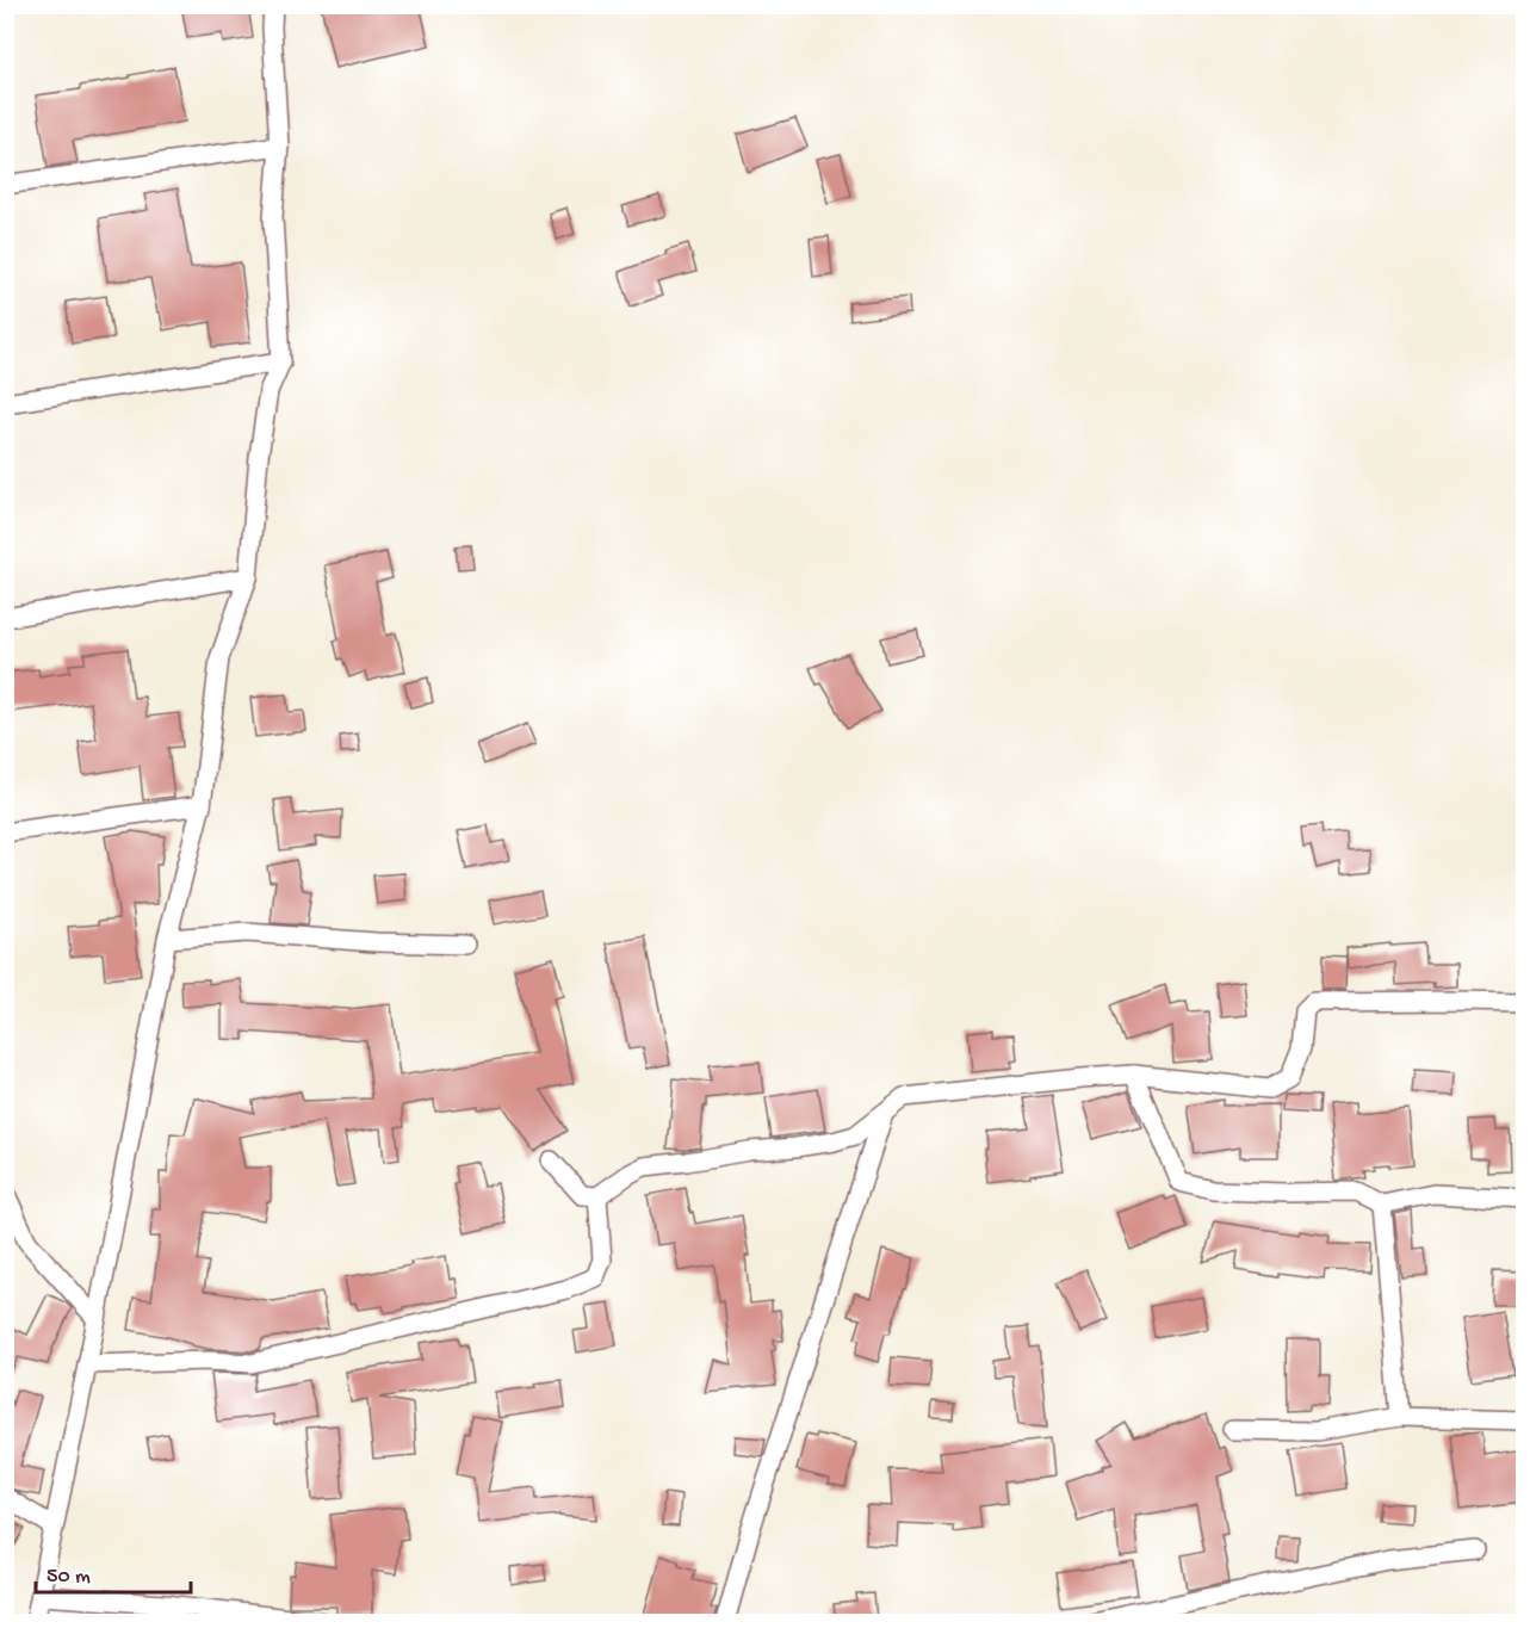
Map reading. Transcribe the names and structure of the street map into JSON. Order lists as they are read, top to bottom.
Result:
{
  "scale_bar": "50 m"
}
